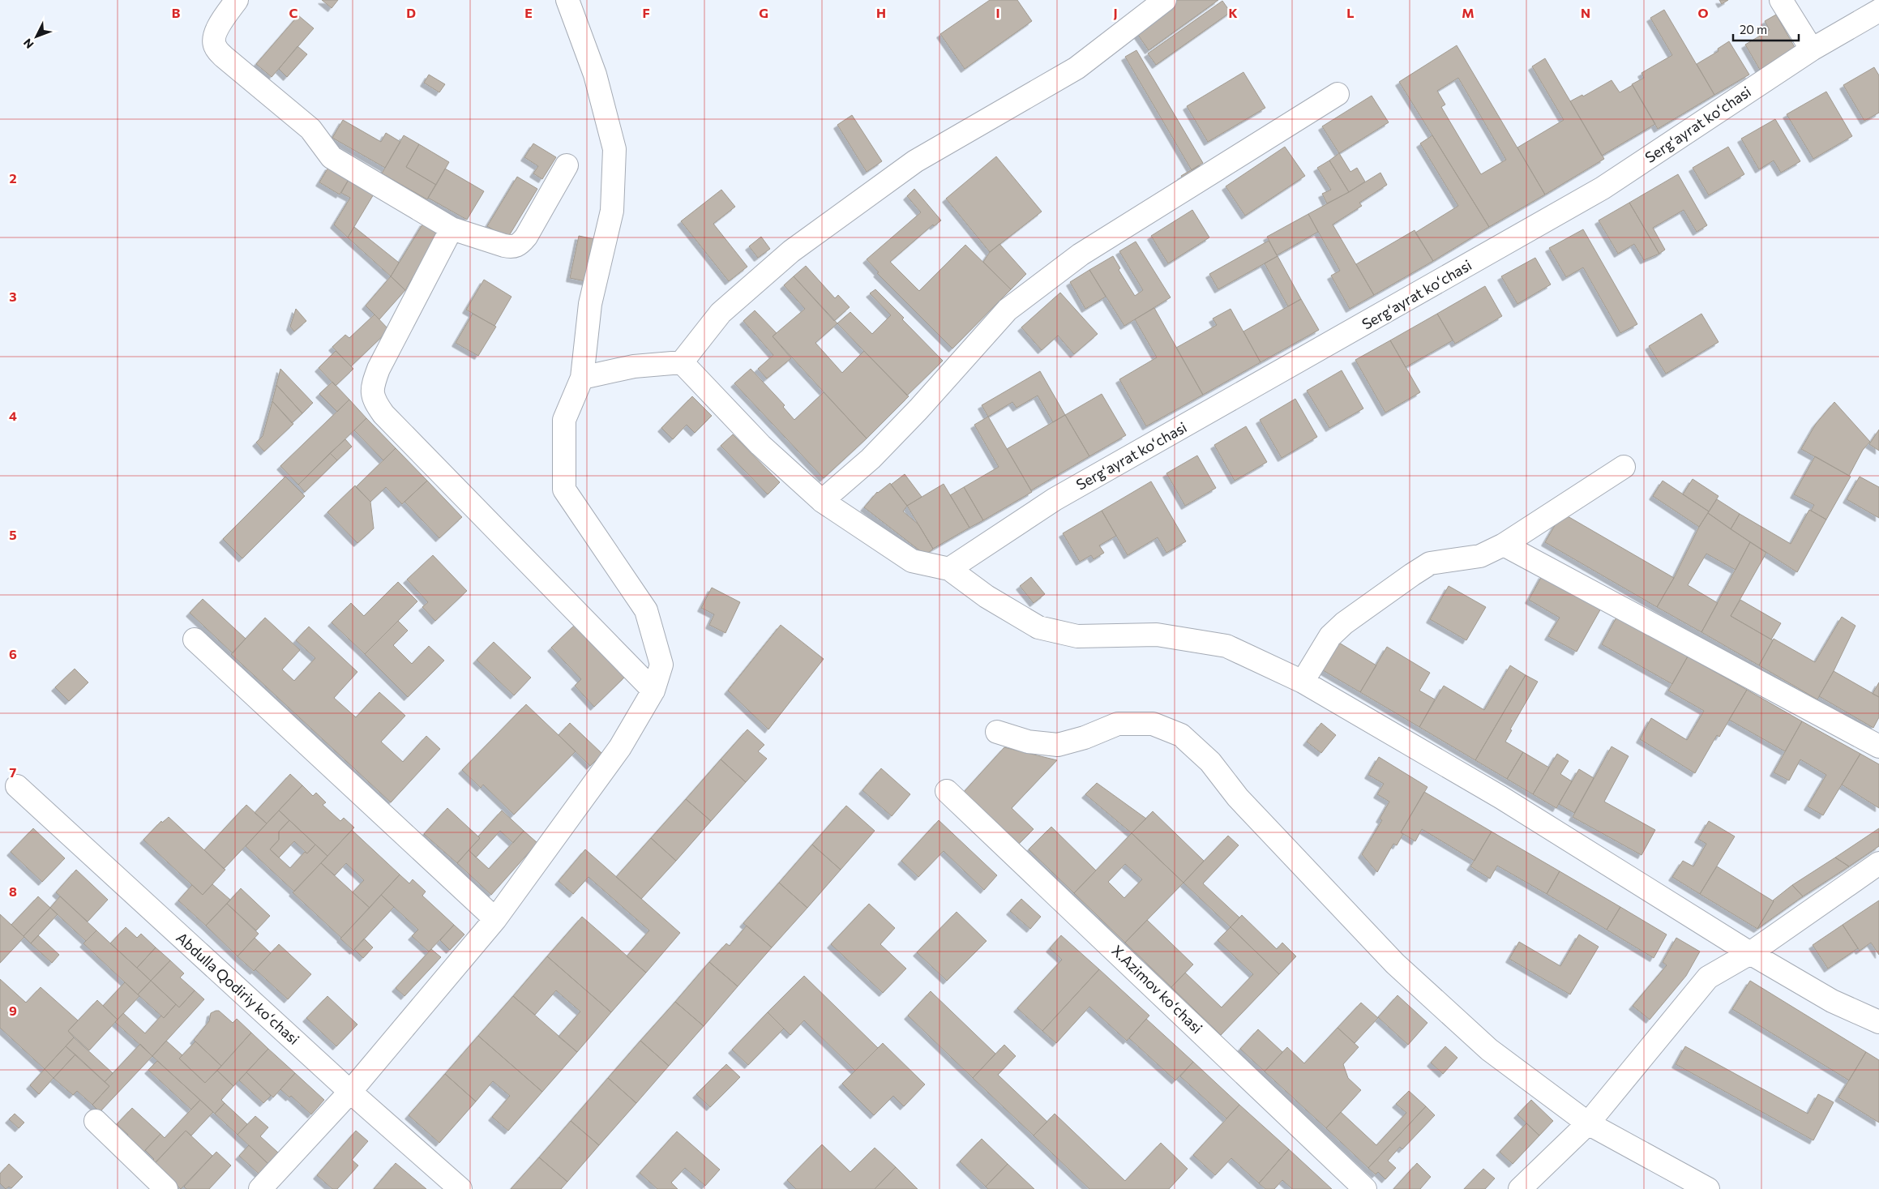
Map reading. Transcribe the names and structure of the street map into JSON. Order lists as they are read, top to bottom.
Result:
{
  "streets": {
    "street": ["Sergʻayrat koʻchasi", "Abdulla Qodiriy koʻchasi", "X.Azimov koʻchasi"]
  },
  "scale_bar": "20 m",
  "north": "bottom left",
  "grid": {
    "columns": [
      "B",
      "C",
      "D",
      "E",
      "F",
      "G",
      "H",
      "I",
      "J",
      "K",
      "L",
      "M",
      "N",
      "O"
    ],
    "rows": [
      "2",
      "3",
      "4",
      "5",
      "6",
      "7",
      "8",
      "9"
    ]
  }
}
